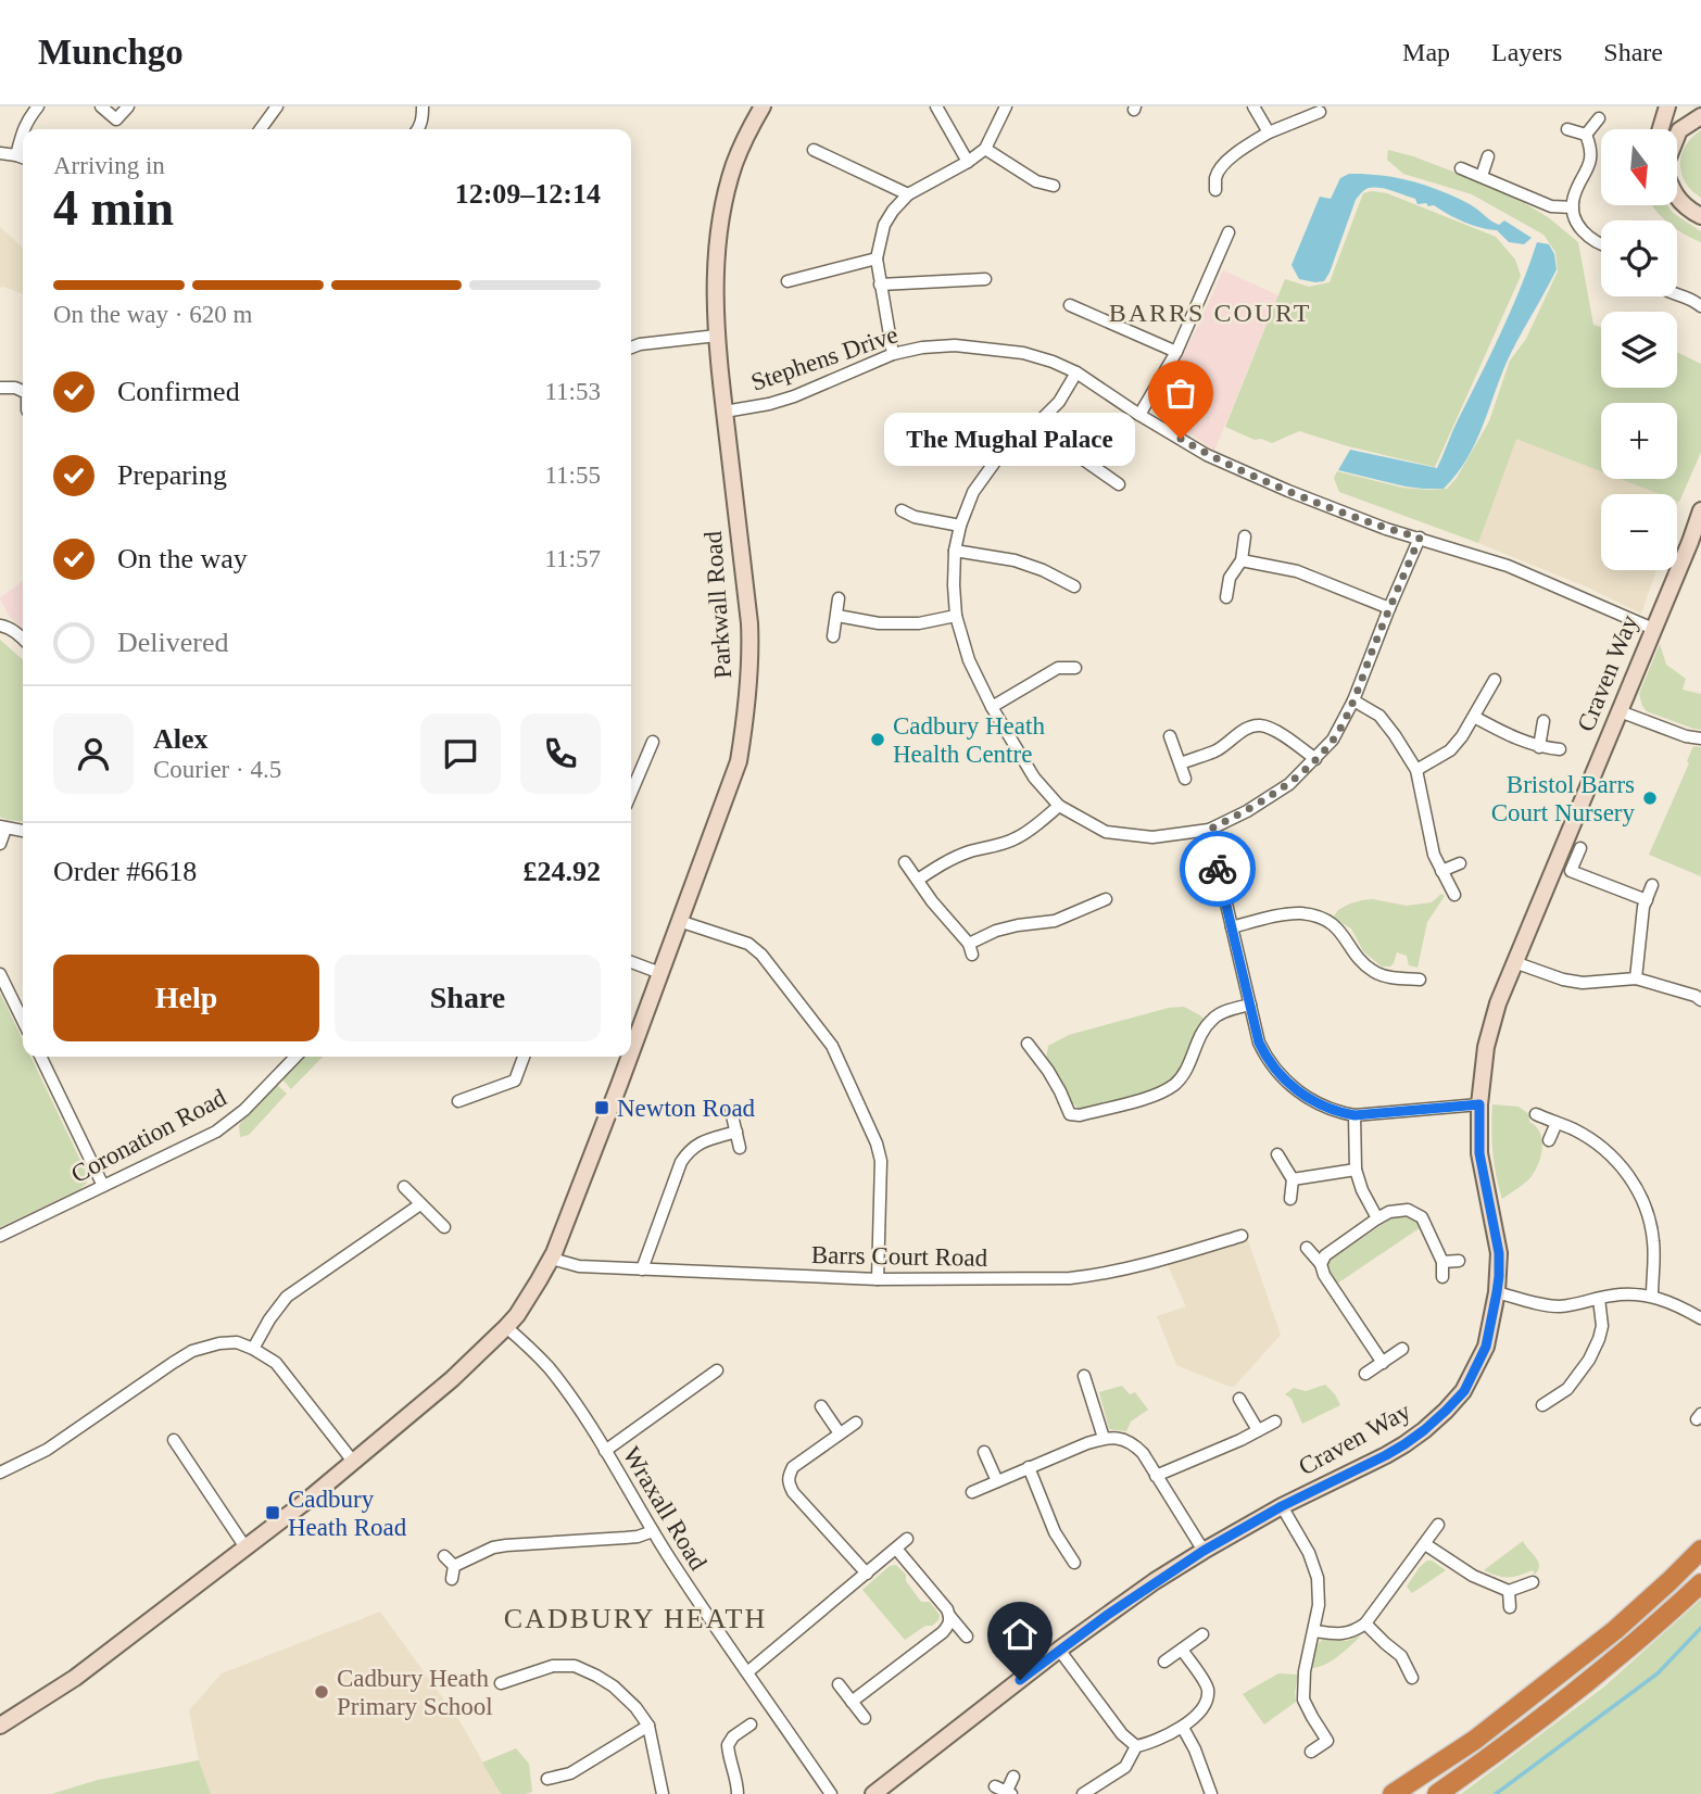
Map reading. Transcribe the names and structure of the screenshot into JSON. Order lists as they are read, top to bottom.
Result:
{
  "streets": {
    "street": [
      "Stephens Drive",
      "Parkwall Road",
      "Craven Way",
      "Coronation Road",
      "Barrs Court Road",
      "Wraxall Road"
    ]
  },
  "crossings": [
    ["Stephens Drive", "Parkwall Road"],
    ["Stephens Drive", "Craven Way"],
    ["Parkwall Road", "Barrs Court Road"]
  ],
  "districts": ["BARRS COURT", "CADBURY HEATH"],
  "places": {
    "other": [
      "The Mughal Palace",
      "Cadbury Heath Health Centre",
      "Bristol Barrs Court Nursery",
      "Cadbury Heath Primary School"
    ],
    "transit": ["Newton Road", "Cadbury Heath Road"]
  },
  "north": "bottom",
  "page": {
    "header": "Munchgo",
    "nav": ["Map", "Layers", "Share"],
    "map_buttons": ["+", "−"],
    "heading": ["4 min", "Arriving in", "12:09–12:14"],
    "panel": [
      "Alex",
      "Courier · 4.5",
      "Order #6618",
      "£24.92"
    ],
    "bar": "On the way · 620 m",
    "list": [
      ["Confirmed", "11:53"],
      ["Preparing", "11:55"],
      ["On the way", "11:57"],
      "Delivered"
    ],
    "bubble": "The Mughal Palace",
    "buttons": ["Help", "Share"]
  }
}
